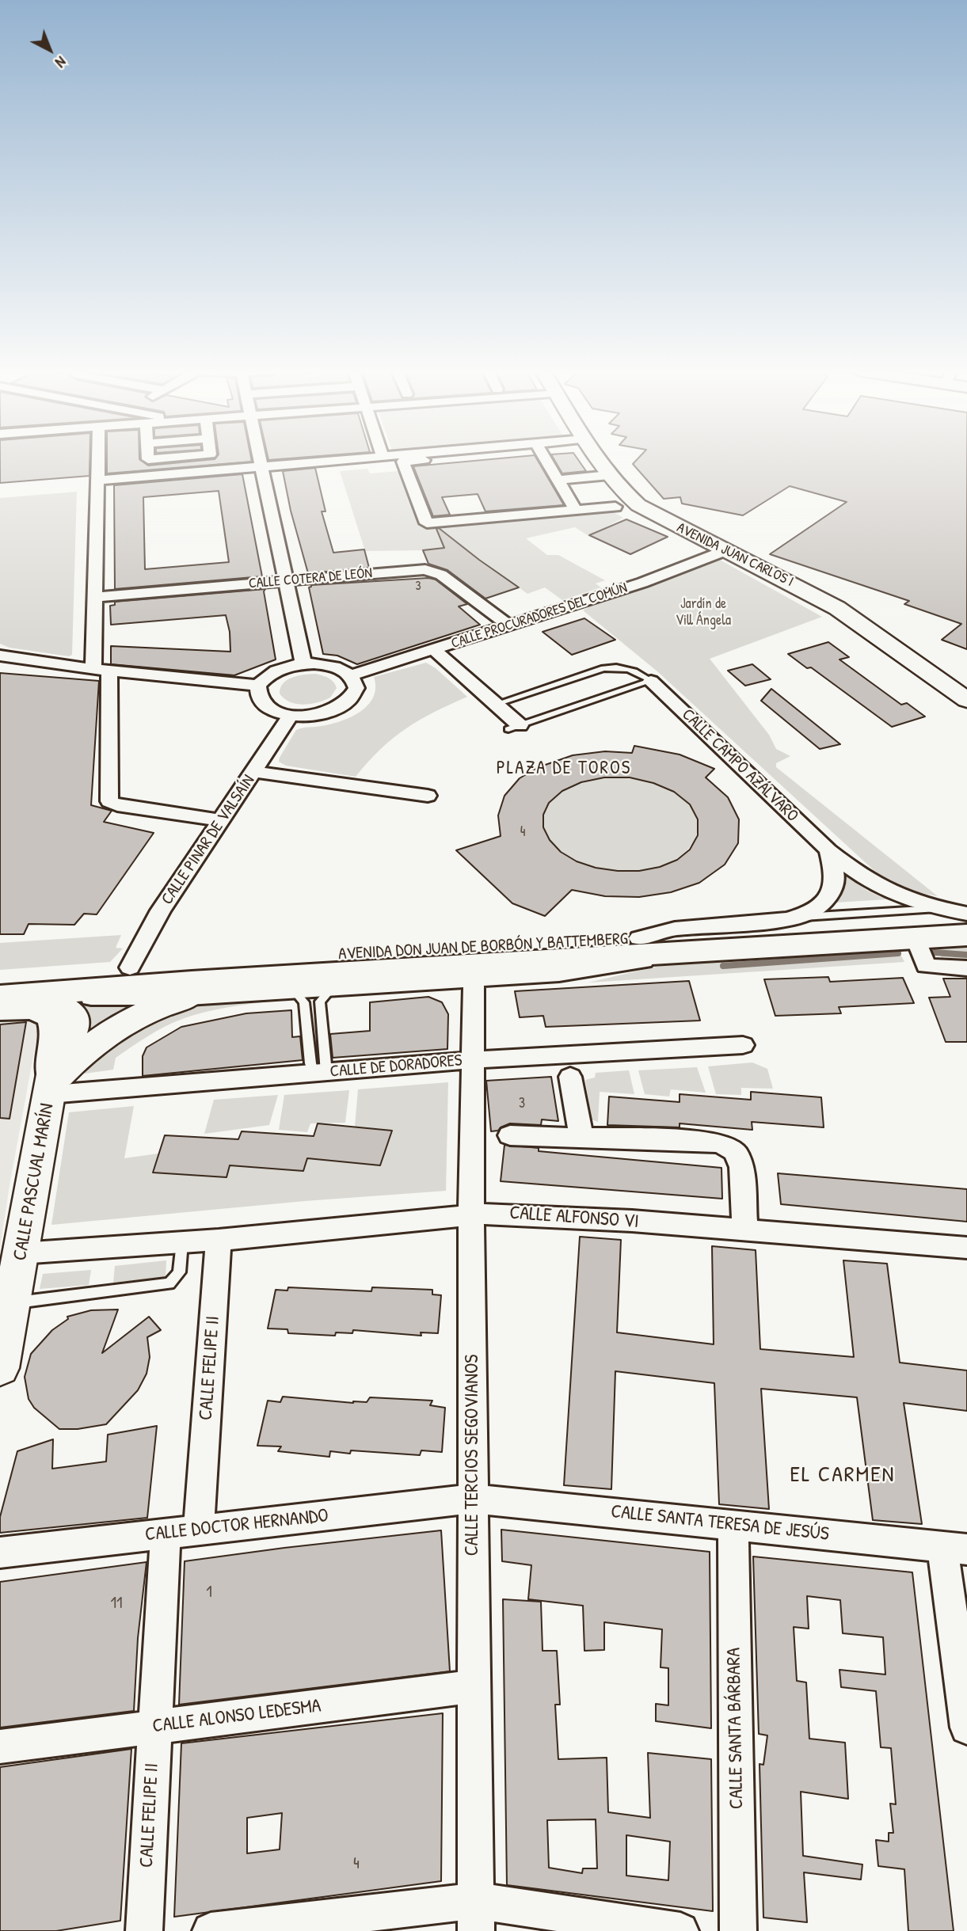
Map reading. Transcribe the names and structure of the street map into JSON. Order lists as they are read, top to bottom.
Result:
{
  "streets": {
    "main road": ["AVENIDA JUAN CARLOS I", "AVENIDA DON JUAN DE BORBÓN Y BATTEMBERG", "CALLE PASCUAL MARÍN"],
    "street": [
      "CALLE COTERA DE LEÓN",
      "CALLE PROCURADORES DEL COMÚN",
      "CALLE CAMPO AZÁLVARO",
      "CALLE PINAR DE VALSAÍN",
      "CALLE DE DORADORES",
      "CALLE ALFONSO VI",
      "CALLE FELIPE II",
      "CALLE TERCIOS SEGOVIANOS",
      "CALLE SANTA TERESA DE JESÚS",
      "CALLE DOCTOR HERNANDO",
      "CALLE ALONSO LEDESMA",
      "CALLE SANTA BÁRBARA"
    ]
  },
  "crossings": [
    ["AVENIDA JUAN CARLOS I", "CALLE PROCURADORES DEL COMÚN"],
    ["CALLE COTERA DE LEÓN", "CALLE PROCURADORES DEL COMÚN"],
    ["CALLE PINAR DE VALSAÍN", "AVENIDA DON JUAN DE BORBÓN Y BATTEMBERG"],
    ["AVENIDA DON JUAN DE BORBÓN Y BATTEMBERG", "CALLE PASCUAL MARÍN"],
    ["AVENIDA DON JUAN DE BORBÓN Y BATTEMBERG", "CALLE TERCIOS SEGOVIANOS"],
    ["CALLE DE DORADORES", "CALLE PASCUAL MARÍN"],
    ["CALLE DE DORADORES", "CALLE TERCIOS SEGOVIANOS"],
    ["CALLE PASCUAL MARÍN", "CALLE ALFONSO VI"],
    ["CALLE ALFONSO VI", "CALLE FELIPE II"],
    ["CALLE ALFONSO VI", "CALLE TERCIOS SEGOVIANOS"],
    ["CALLE FELIPE II", "CALLE DOCTOR HERNANDO"],
    ["CALLE FELIPE II", "CALLE ALONSO LEDESMA"],
    ["CALLE TERCIOS SEGOVIANOS", "CALLE SANTA TERESA DE JESÚS"],
    ["CALLE TERCIOS SEGOVIANOS", "CALLE DOCTOR HERNANDO"],
    ["CALLE TERCIOS SEGOVIANOS", "CALLE ALONSO LEDESMA"],
    ["CALLE SANTA TERESA DE JESÚS", "CALLE DOCTOR HERNANDO"],
    ["CALLE SANTA TERESA DE JESÚS", "CALLE SANTA BÁRBARA"]
  ],
  "districts": ["PLAZA DE TOROS", "EL CARMEN"],
  "parks": ["Jardín de Vill Ángela"],
  "house_numbers": [
    "3",
    "4",
    "3",
    "1",
    "11",
    "4"
  ],
  "north": "bottom right"
}
